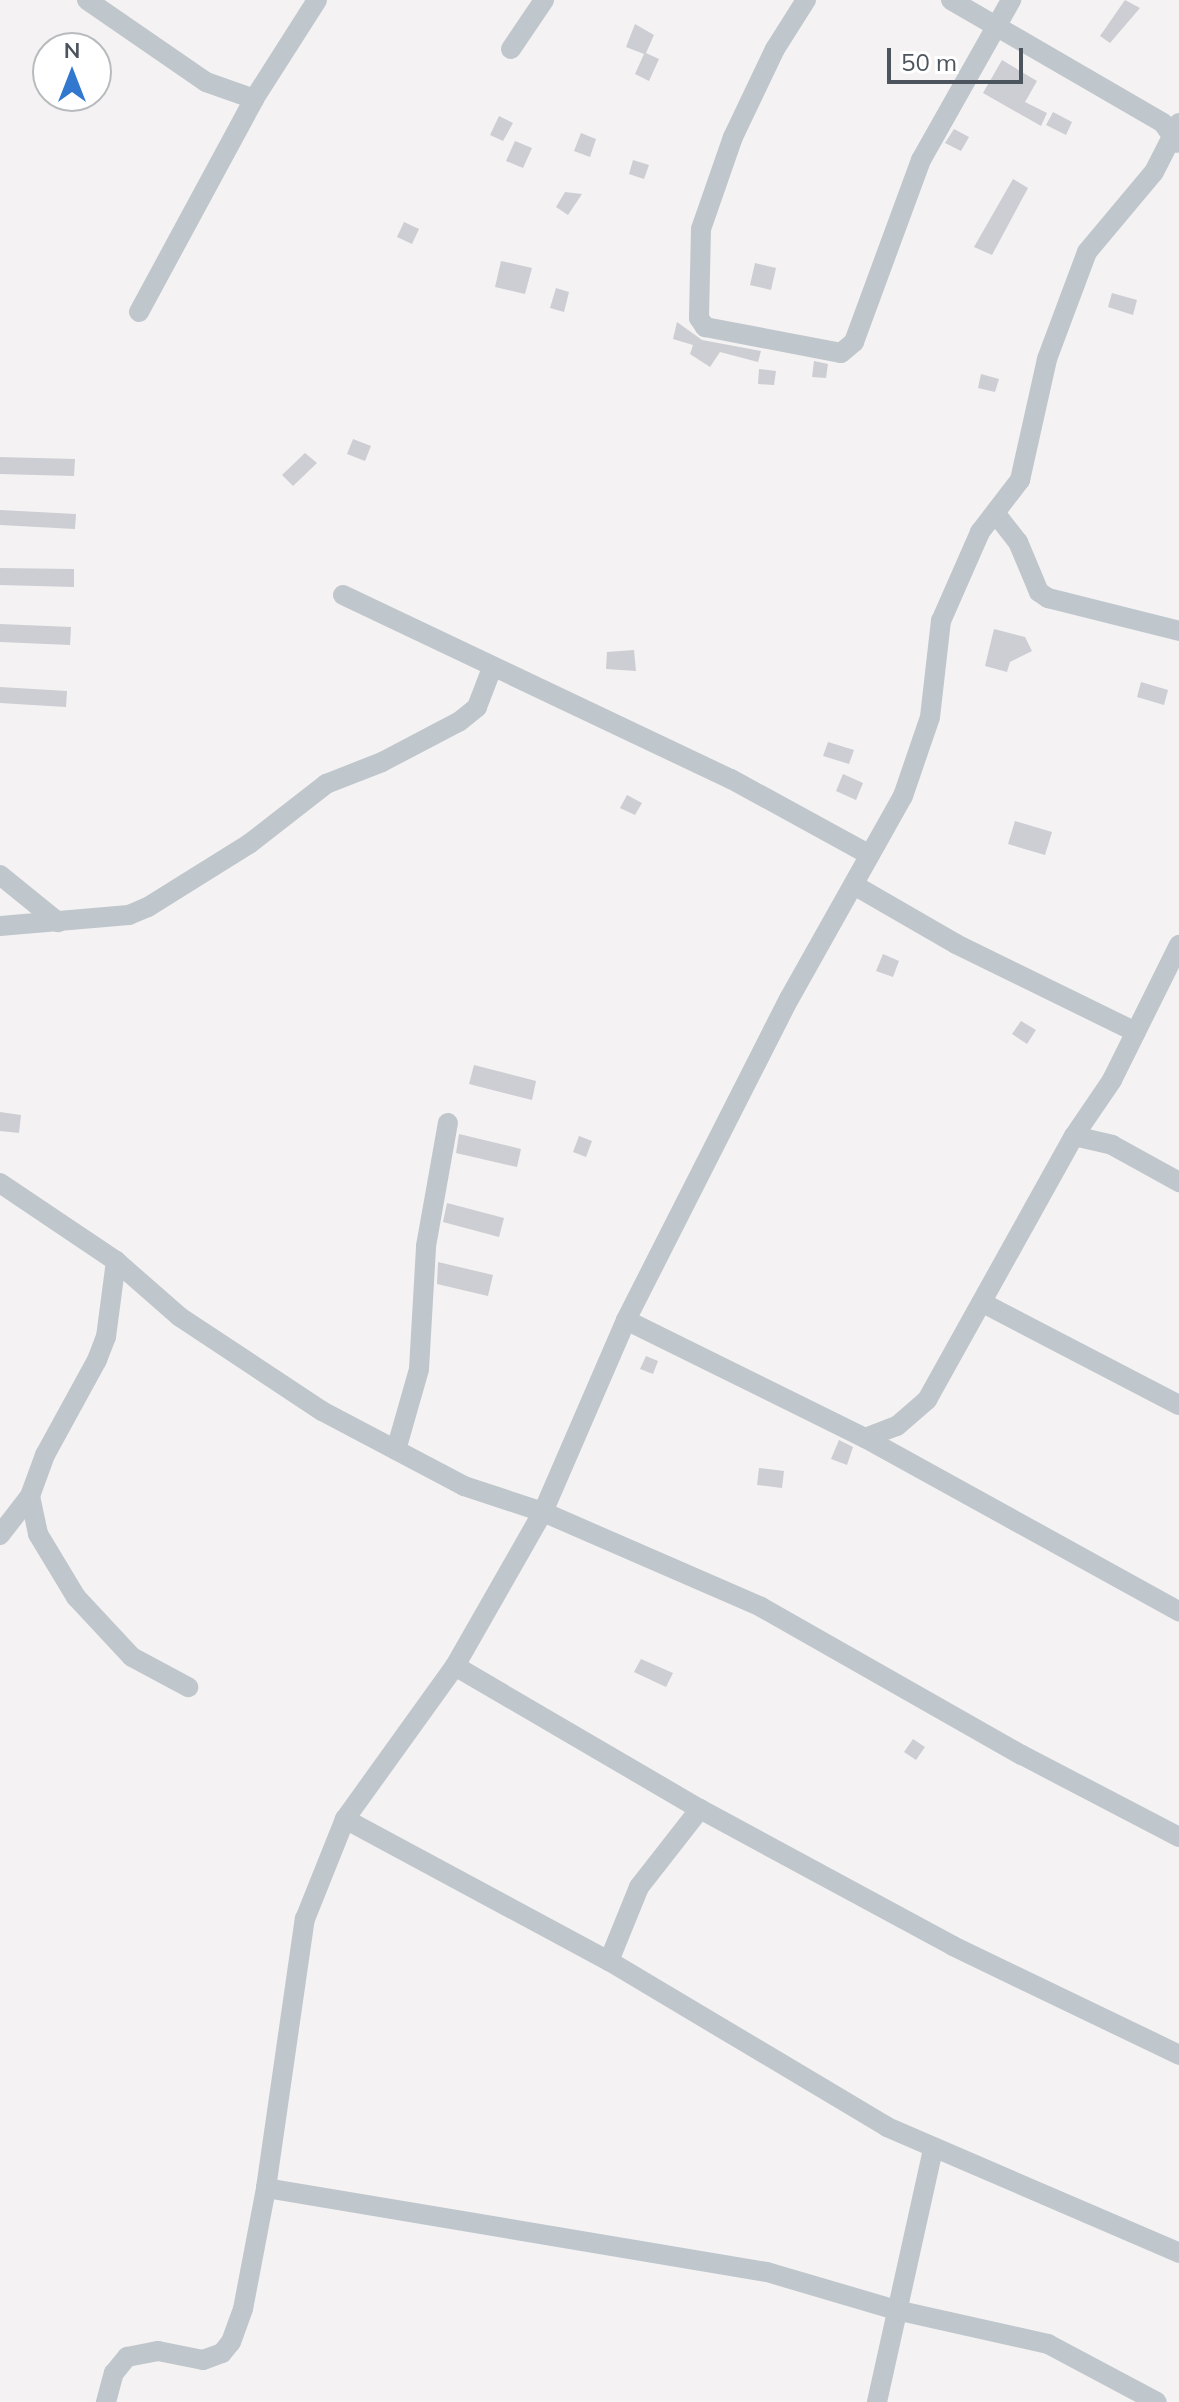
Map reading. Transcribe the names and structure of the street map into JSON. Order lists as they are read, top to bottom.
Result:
{
  "scale_bar": "50 m",
  "north": "top"
}
